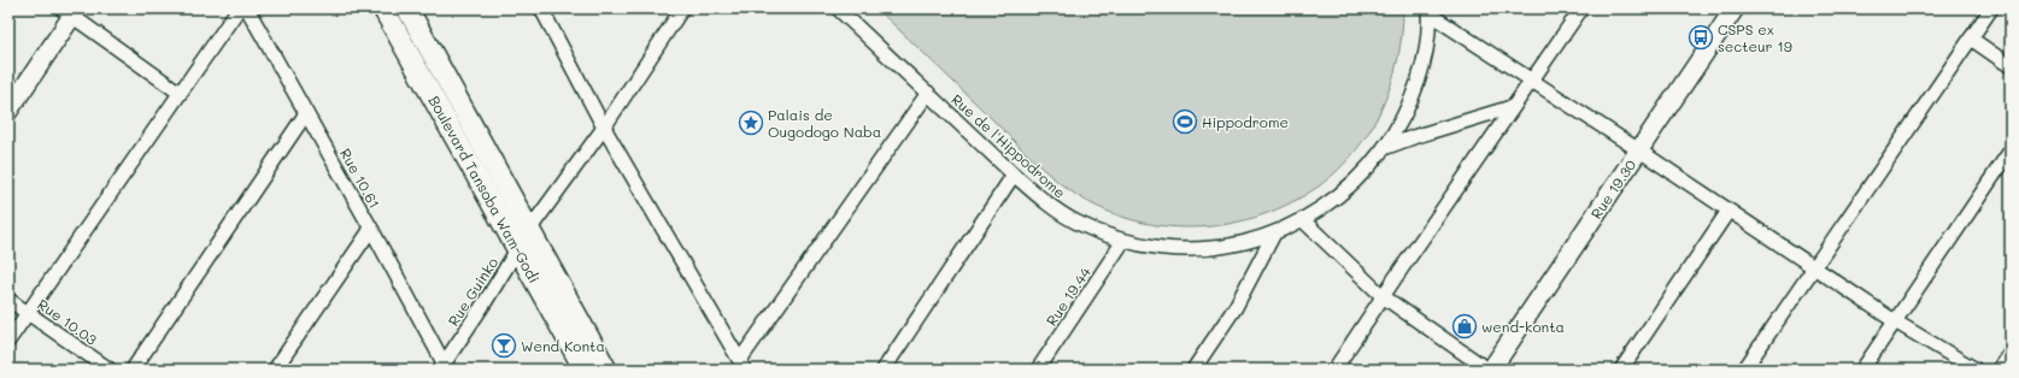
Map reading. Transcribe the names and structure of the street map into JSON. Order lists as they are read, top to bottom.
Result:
{
  "streets": {
    "main road": ["Boulevard Tansoba Wam-Godi"],
    "street": [
      "Rue de l'Hippodrome",
      "Rue 10.61",
      "Rue 19.30",
      "Rue Guinko",
      "Rue 19.44",
      "Rue 10.03"
    ]
  },
  "crossings": [
    ["Rue de l'Hippodrome", "Rue 19.44"],
    ["Rue 10.61", "Rue Guinko"],
    ["Boulevard Tansoba Wam-Godi", "Rue Guinko"]
  ],
  "places": {
    "bus stop": ["CSPS ex secteur 19"],
    "sports": ["Hippodrome"],
    "place": ["Palais de Ougodogo Naba"],
    "shop": ["wend-konta"],
    "bar": ["Wend Konta"]
  }
}
